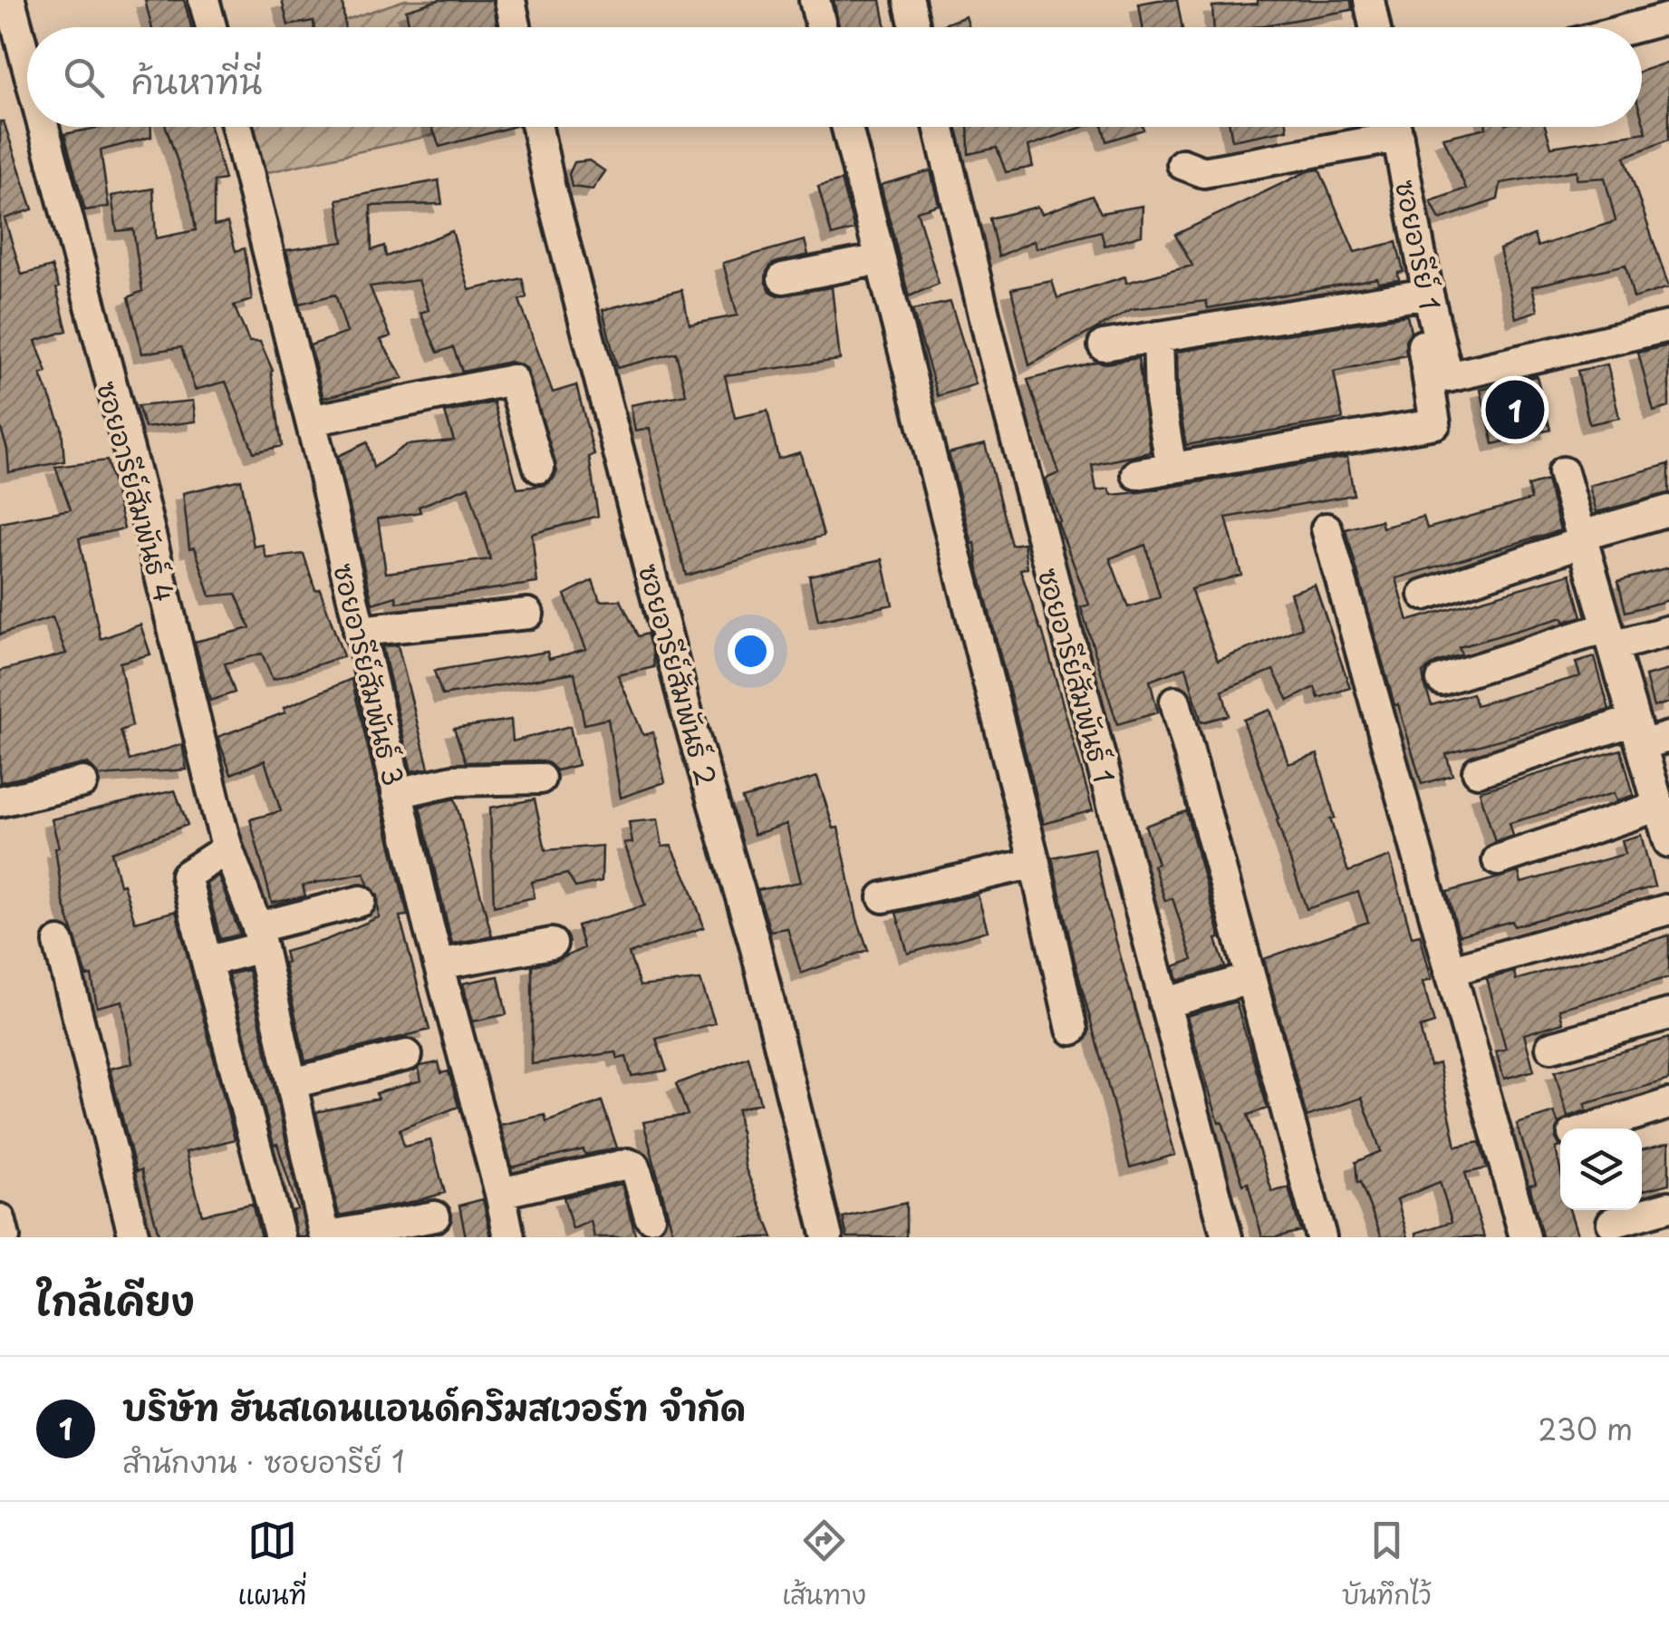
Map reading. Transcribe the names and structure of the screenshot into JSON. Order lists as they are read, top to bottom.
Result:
{
  "streets": {
    "street": [
      "ซอยอารีย์ 1",
      "ซอยอารีย์สัมพันธ์ 4",
      "ซอยอารีย์สัมพันธ์ 3",
      "ซอยอารีย์สัมพันธ์ 2",
      "ซอยอารีย์สัมพันธ์ 1"
    ]
  },
  "page": {
    "search": "ค้นหาที่นี่",
    "pins": "1",
    "heading": "ใกล้เคียง",
    "list": [
      {
        "mark": "1",
        "name": "บริษัท ฮันสเดนแอนด์คริมสเวอร์ท จำกัด",
        "note": "สำนักงาน · ซอยอารีย์ 1",
        "value": "230 m"
      }
    ],
    "nav": ["แผนที่", "เส้นทาง", "บันทึกไว้"]
  }
}
